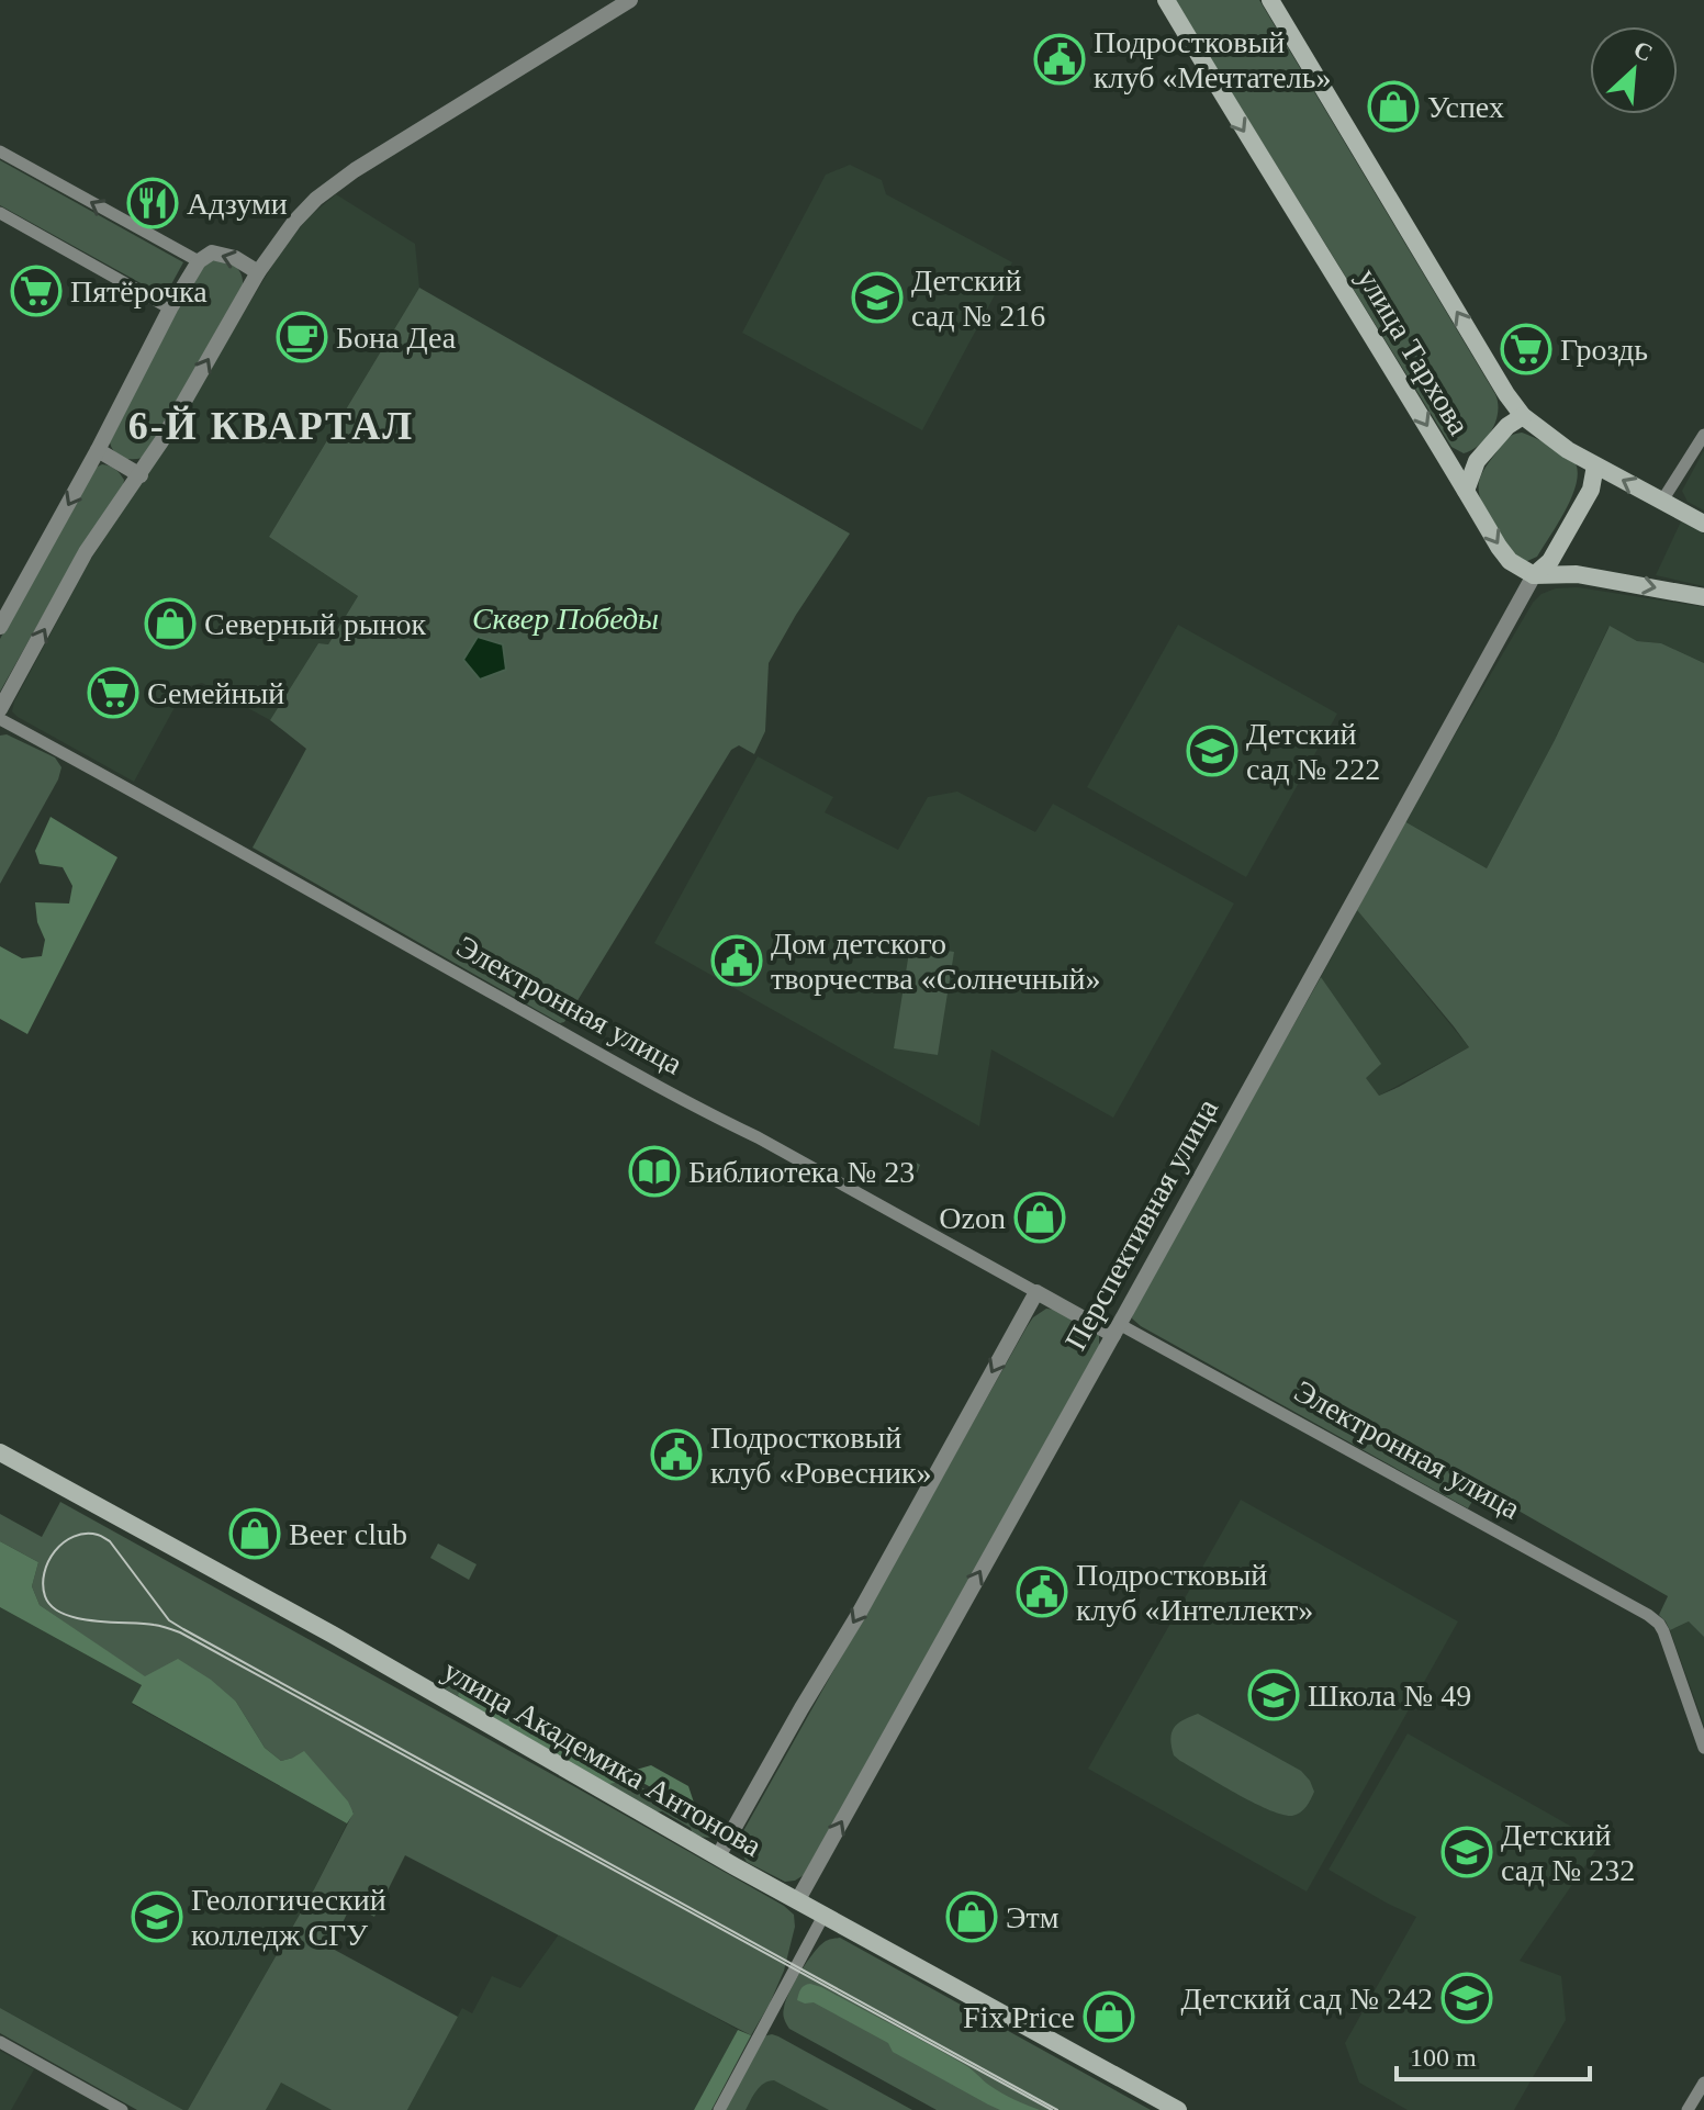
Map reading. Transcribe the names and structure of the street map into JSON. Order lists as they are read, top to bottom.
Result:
{
  "streets": {
    "main road": ["улица Тархова", "улица Академика Антонова"],
    "street": ["Электронная улица", "Перспективная улица"]
  },
  "crossings": [
    ["улица Тархова", "Перспективная улица"],
    ["Электронная улица", "Перспективная улица"],
    ["Перспективная улица", "улица Академика Антонова"]
  ],
  "districts": ["6-Й КВАРТАЛ"],
  "parks": ["Сквер Победы"],
  "places": {
    "public building": [
      "Подростковый клуб «Мечтатель»",
      "Дом детского творчества «Солнечный»",
      "Подростковый клуб «Ровесник»",
      "Подростковый клуб «Интеллект»"
    ],
    "shop": [
      "Успех",
      "Северный рынок",
      "Ozon",
      "Beer club",
      "Этм",
      "Fix Price"
    ],
    "restaurant": ["Адзуми"],
    "supermarket": ["Пятёрочка", "Гроздь", "Семейный"],
    "school or university": [
      "Детский сад № 216",
      "Детский сад № 222",
      "Школа № 49",
      "Детский сад № 232",
      "Геологический колледж СГУ",
      "Детский сад № 242"
    ],
    "cafe": ["Бона Деа"],
    "library": ["Библиотека № 23"]
  },
  "scale_bar": "100 m",
  "north": "top right"
}
